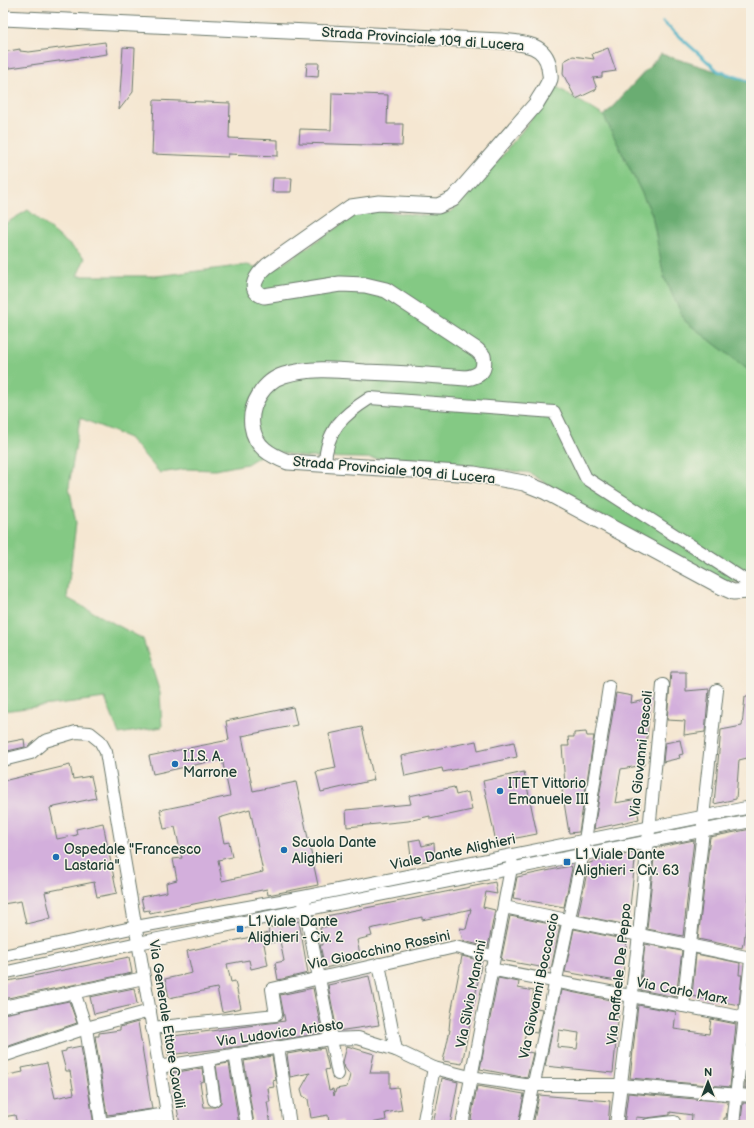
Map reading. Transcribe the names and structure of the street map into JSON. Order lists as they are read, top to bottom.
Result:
{
  "streets": {
    "main road": ["Strada Provinciale 109 di Lucera"],
    "street": [
      "Via Giovanni Pascoli",
      "Viale Dante Alighieri",
      "Via Gioacchino Rossini",
      "Via Raffaele De Peppo",
      "Via Giovanni Boccaccio",
      "Via Carlo Marx",
      "Via Silvio Mancini",
      "Via Generale Ettore Cavalli",
      "Via Ludovico Ariosto"
    ]
  },
  "crossings": [
    ["Via Giovanni Pascoli", "Viale Dante Alighieri"],
    ["Via Giovanni Pascoli", "Via Raffaele De Peppo"],
    ["Viale Dante Alighieri", "Via Raffaele De Peppo"],
    ["Viale Dante Alighieri", "Via Giovanni Boccaccio"],
    ["Viale Dante Alighieri", "Via Silvio Mancini"],
    ["Viale Dante Alighieri", "Via Generale Ettore Cavalli"],
    ["Via Gioacchino Rossini", "Via Silvio Mancini"],
    ["Via Gioacchino Rossini", "Via Generale Ettore Cavalli"],
    ["Via Raffaele De Peppo", "Via Carlo Marx"],
    ["Via Raffaele De Peppo", "Via Ludovico Ariosto"],
    ["Via Giovanni Boccaccio", "Via Carlo Marx"],
    ["Via Giovanni Boccaccio", "Via Ludovico Ariosto"],
    ["Via Carlo Marx", "Via Silvio Mancini"],
    ["Via Silvio Mancini", "Via Ludovico Ariosto"],
    ["Via Generale Ettore Cavalli", "Via Ludovico Ariosto"]
  ],
  "places": {
    "other": [
      "I.I.S. A. Marrone",
      "ITET Vittorio Emanuele III",
      "Scuola Dante Alighieri",
      "Ospedale \"Francesco Lastaria\""
    ],
    "transit": ["L1 Viale Dante Alighieri - Civ. 63", "L1 Viale Dante Alighieri - Civ. 2"]
  },
  "north": "top"
}
